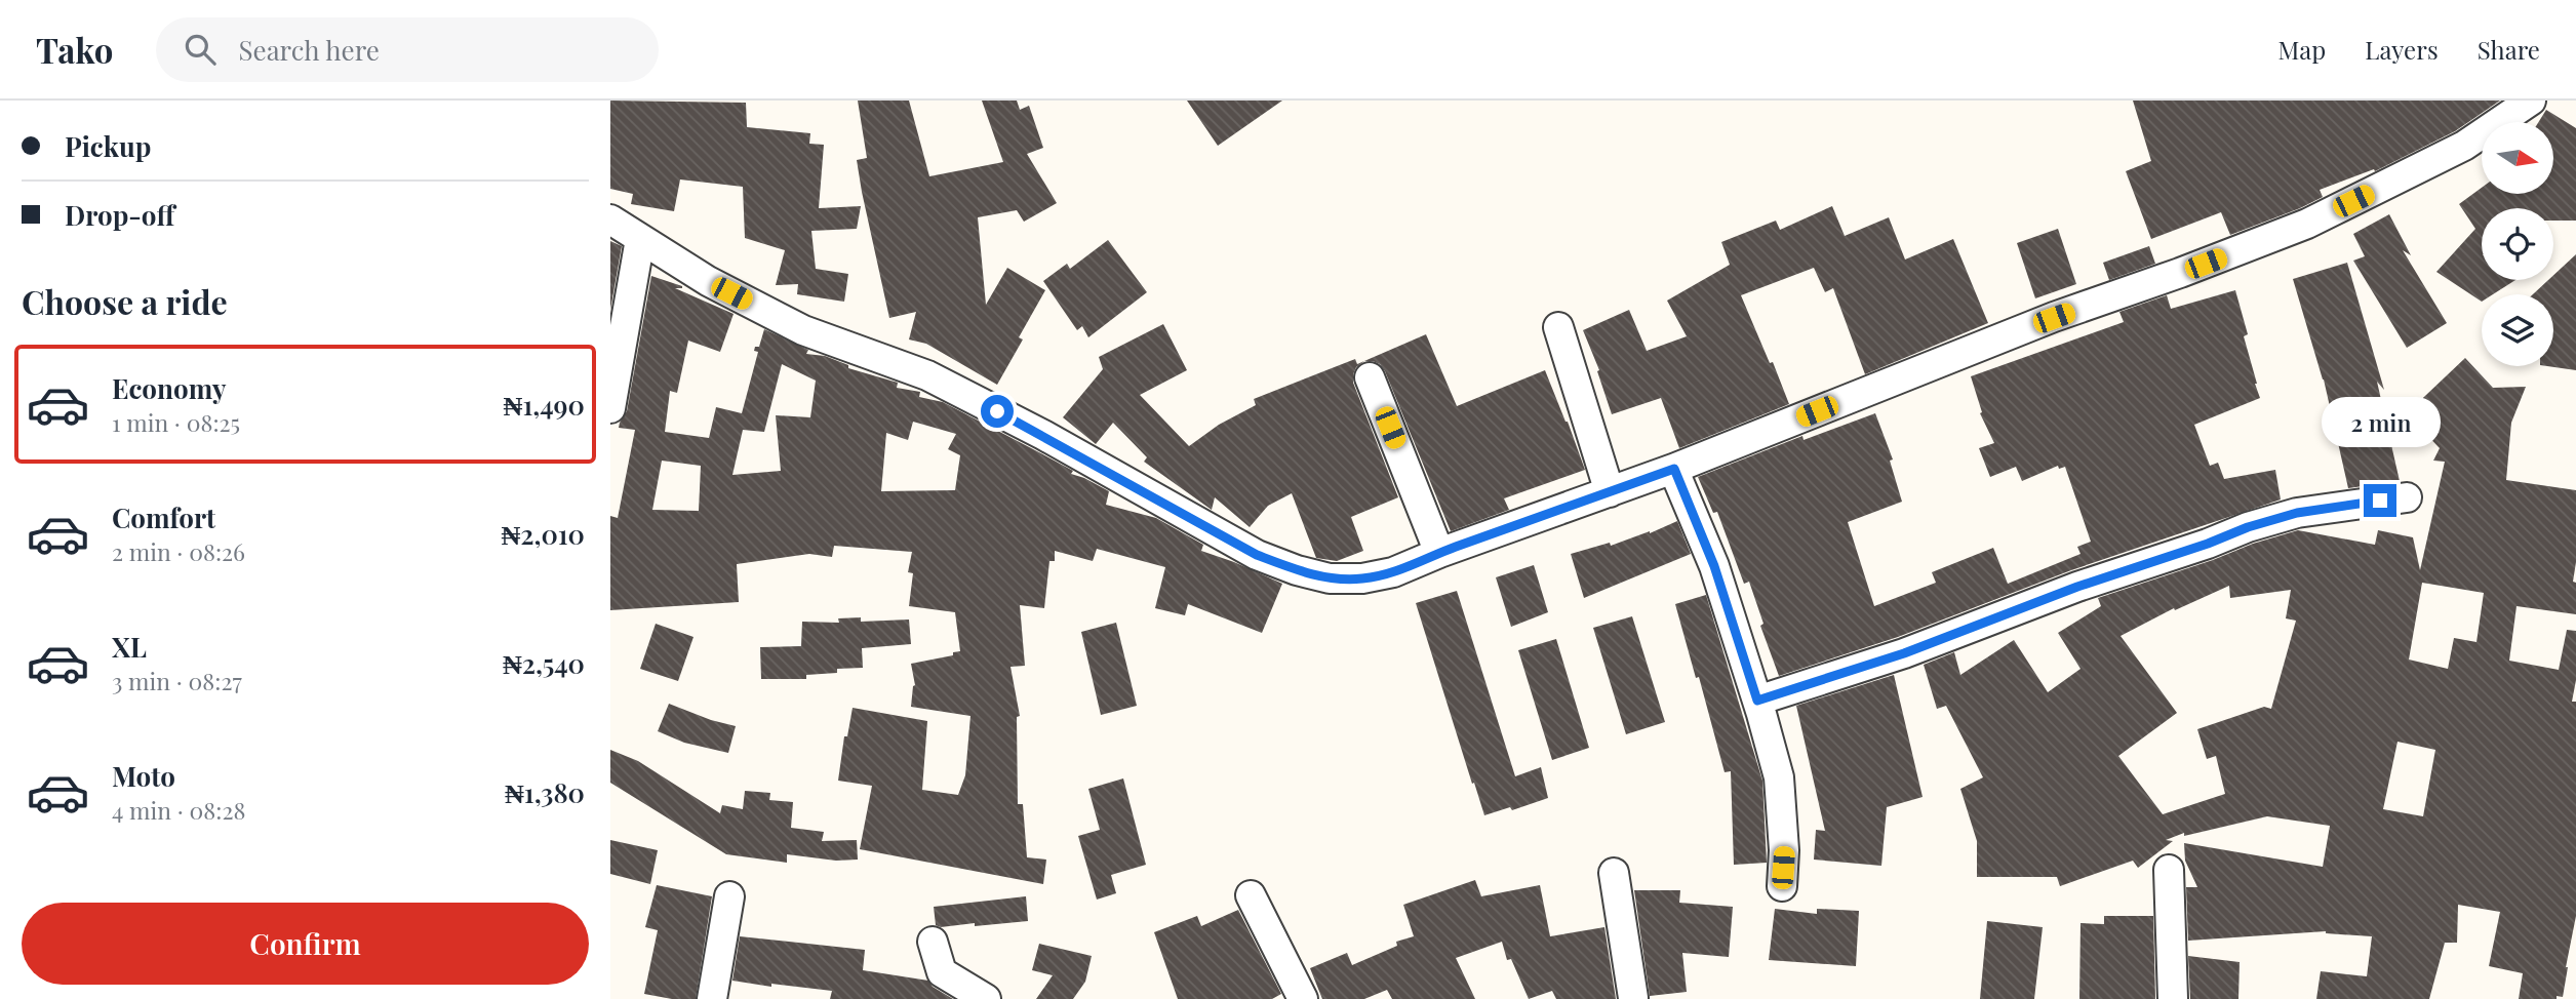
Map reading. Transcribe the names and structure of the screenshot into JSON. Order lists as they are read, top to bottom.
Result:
{
  "north": "right",
  "page": {
    "header": "Tako",
    "search": "Search here",
    "nav": ["Map", "Layers", "Share"],
    "banner": ["Pickup", "Drop-off"],
    "heading": "Choose a ride",
    "list": [
      {
        "name": "Economy",
        "note": "1 min · 08:25",
        "value": "₦1,490"
      },
      {
        "name": "Comfort",
        "note": "2 min · 08:26",
        "value": "₦2,010"
      },
      {
        "name": "XL",
        "note": "3 min · 08:27",
        "value": "₦2,540"
      },
      {
        "name": "Moto",
        "note": "4 min · 08:28",
        "value": "₦1,380"
      }
    ],
    "bubble": "2 min",
    "buttons": "Confirm"
  }
}
